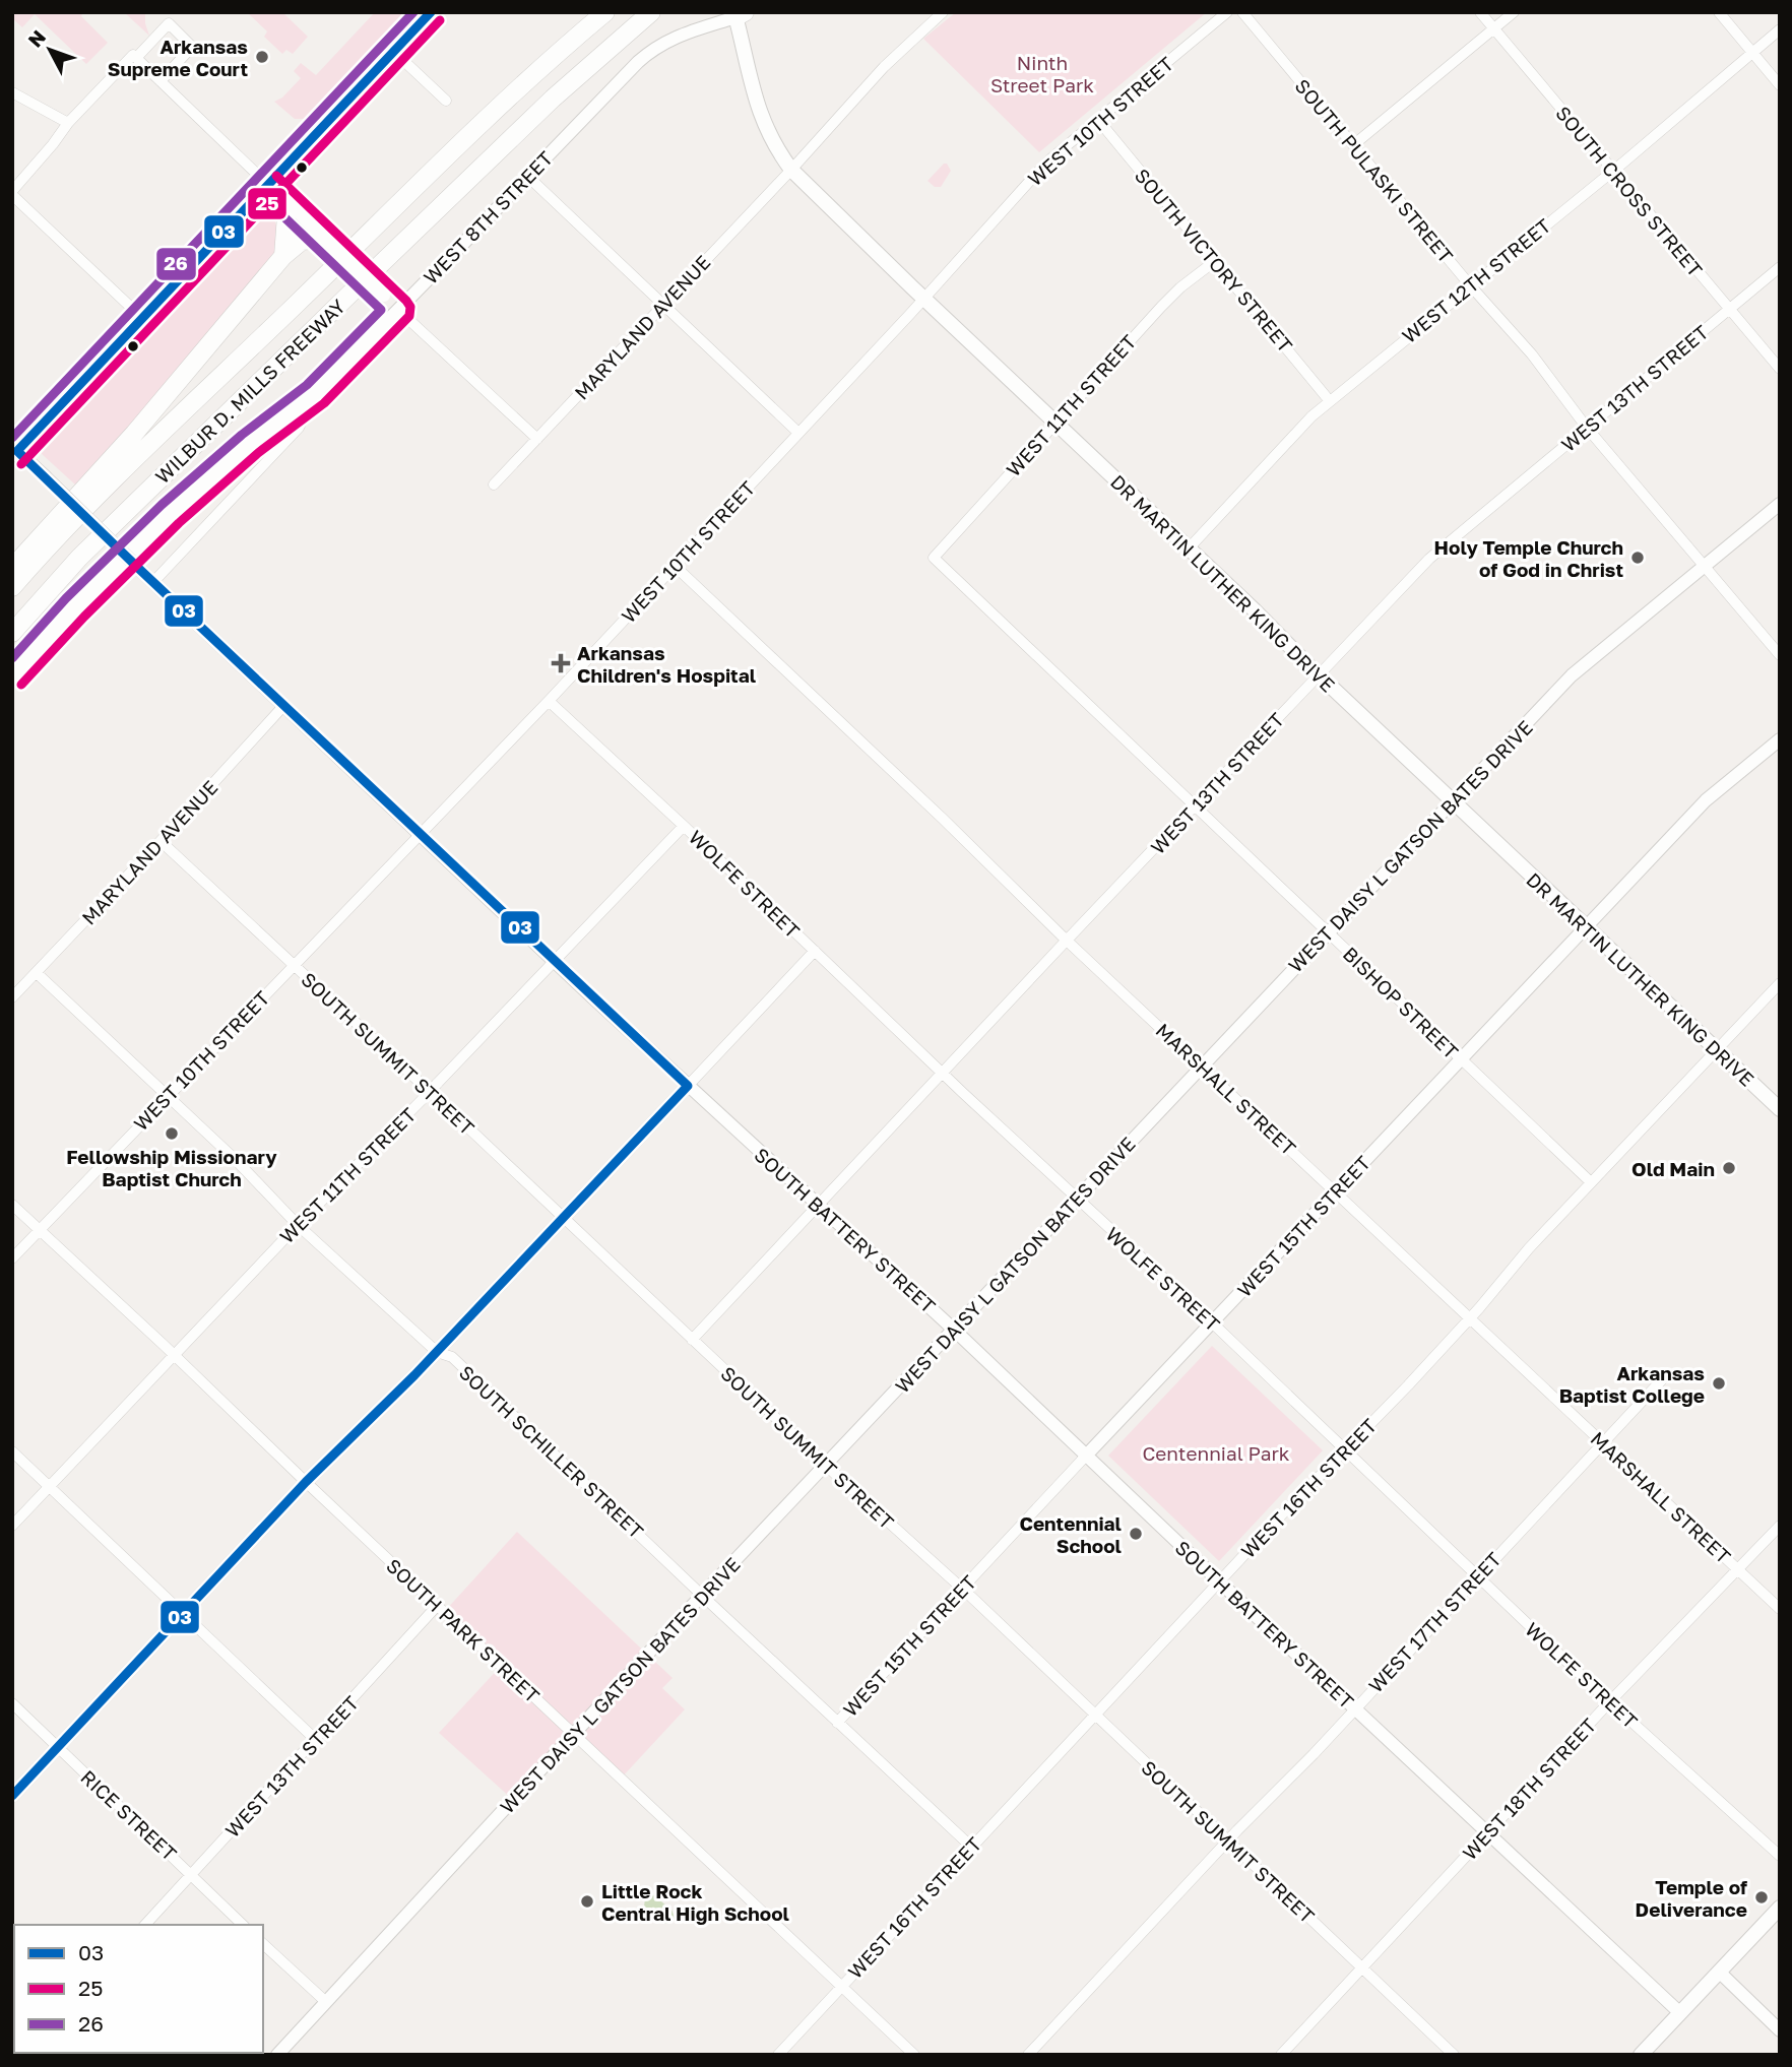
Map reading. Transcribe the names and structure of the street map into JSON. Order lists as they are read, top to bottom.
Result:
{
  "streets": {
    "highway": ["WILBUR D. MILLS FREEWAY"],
    "main road": ["DR MARTIN LUTHER KING DRIVE"],
    "street": [
      "WEST 10TH STREET",
      "SOUTH PULASKI STREET",
      "SOUTH CROSS STREET",
      "WEST 8TH STREET",
      "SOUTH VICTORY STREET",
      "WEST 12TH STREET",
      "MARYLAND AVENUE",
      "WEST 13TH STREET",
      "WEST 11TH STREET",
      "WEST DAISY L GATSON BATES DRIVE",
      "WOLFE STREET",
      "BISHOP STREET",
      "SOUTH SUMMIT STREET",
      "MARSHALL STREET",
      "WEST 15TH STREET",
      "SOUTH BATTERY STREET",
      "SOUTH SCHILLER STREET",
      "WEST 16TH STREET",
      "WEST 17TH STREET",
      "SOUTH PARK STREET",
      "WEST 18TH STREET",
      "RICE STREET"
    ]
  },
  "crossings": [
    ["WEST 10TH STREET", "SOUTH VICTORY STREET"],
    ["WEST 10TH STREET", "DR MARTIN LUTHER KING DRIVE"],
    ["WEST 10TH STREET", "WOLFE STREET"],
    ["WEST 10TH STREET", "SOUTH SUMMIT STREET"],
    ["WEST 10TH STREET", "MARSHALL STREET"],
    ["WEST 10TH STREET", "SOUTH BATTERY STREET"],
    ["WEST 10TH STREET", "SOUTH SCHILLER STREET"],
    ["WEST 10TH STREET", "SOUTH PARK STREET"],
    ["SOUTH PULASKI STREET", "WEST 12TH STREET"],
    ["SOUTH PULASKI STREET", "WEST 13TH STREET"],
    ["SOUTH PULASKI STREET", "WEST DAISY L GATSON BATES DRIVE"],
    ["SOUTH CROSS STREET", "WEST 12TH STREET"],
    ["SOUTH CROSS STREET", "WEST 13TH STREET"],
    ["WEST 8TH STREET", "DR MARTIN LUTHER KING DRIVE"],
    ["WEST 8TH STREET", "SOUTH BATTERY STREET"],
    ["SOUTH VICTORY STREET", "WEST 12TH STREET"],
    ["SOUTH VICTORY STREET", "WEST 11TH STREET"],
    ["WEST 12TH STREET", "DR MARTIN LUTHER KING DRIVE"],
    ["MARYLAND AVENUE", "DR MARTIN LUTHER KING DRIVE"],
    ["MARYLAND AVENUE", "SOUTH SUMMIT STREET"],
    ["MARYLAND AVENUE", "SOUTH BATTERY STREET"],
    ["MARYLAND AVENUE", "SOUTH SCHILLER STREET"],
    ["WEST 13TH STREET", "DR MARTIN LUTHER KING DRIVE"],
    ["WEST 13TH STREET", "WOLFE STREET"],
    ["WEST 13TH STREET", "BISHOP STREET"],
    ["WEST 13TH STREET", "SOUTH SUMMIT STREET"],
    ["WEST 13TH STREET", "MARSHALL STREET"],
    ["WEST 13TH STREET", "SOUTH BATTERY STREET"],
    ["WEST 13TH STREET", "SOUTH PARK STREET"],
    ["WEST 13TH STREET", "RICE STREET"],
    ["WEST 11TH STREET", "DR MARTIN LUTHER KING DRIVE"],
    ["WEST 11TH STREET", "WOLFE STREET"],
    ["WEST 11TH STREET", "BISHOP STREET"],
    ["WEST 11TH STREET", "SOUTH BATTERY STREET"],
    ["WEST 11TH STREET", "SOUTH SCHILLER STREET"],
    ["WEST 11TH STREET", "SOUTH PARK STREET"],
    ["DR MARTIN LUTHER KING DRIVE", "WEST DAISY L GATSON BATES DRIVE"],
    ["DR MARTIN LUTHER KING DRIVE", "WEST 15TH STREET"],
    ["DR MARTIN LUTHER KING DRIVE", "WEST 16TH STREET"],
    ["WEST DAISY L GATSON BATES DRIVE", "WOLFE STREET"],
    ["WEST DAISY L GATSON BATES DRIVE", "BISHOP STREET"],
    ["WEST DAISY L GATSON BATES DRIVE", "SOUTH SUMMIT STREET"],
    ["WEST DAISY L GATSON BATES DRIVE", "MARSHALL STREET"],
    ["WEST DAISY L GATSON BATES DRIVE", "SOUTH BATTERY STREET"],
    ["WEST DAISY L GATSON BATES DRIVE", "SOUTH SCHILLER STREET"],
    ["WEST DAISY L GATSON BATES DRIVE", "SOUTH PARK STREET"],
    ["WOLFE STREET", "WEST 15TH STREET"],
    ["WOLFE STREET", "WEST 16TH STREET"],
    ["WOLFE STREET", "WEST 17TH STREET"],
    ["WOLFE STREET", "WEST 18TH STREET"],
    ["BISHOP STREET", "WEST 15TH STREET"],
    ["BISHOP STREET", "WEST 16TH STREET"],
    ["SOUTH SUMMIT STREET", "WEST 15TH STREET"],
    ["SOUTH SUMMIT STREET", "WEST 16TH STREET"],
    ["SOUTH SUMMIT STREET", "WEST 17TH STREET"],
    ["SOUTH SUMMIT STREET", "WEST 18TH STREET"],
    ["MARSHALL STREET", "WEST 15TH STREET"],
    ["MARSHALL STREET", "WEST 16TH STREET"],
    ["MARSHALL STREET", "WEST 17TH STREET"],
    ["MARSHALL STREET", "WEST 18TH STREET"],
    ["WEST 15TH STREET", "SOUTH BATTERY STREET"],
    ["WEST 15TH STREET", "SOUTH SCHILLER STREET"],
    ["SOUTH BATTERY STREET", "WEST 16TH STREET"],
    ["SOUTH BATTERY STREET", "WEST 17TH STREET"],
    ["SOUTH BATTERY STREET", "WEST 18TH STREET"],
    ["SOUTH SCHILLER STREET", "WEST 16TH STREET"],
    ["WEST 16TH STREET", "SOUTH PARK STREET"]
  ],
  "parks": ["Ninth Street Park", "Centennial Park"],
  "places": {
    "other": [
      "Arkansas Supreme Court",
      "Holy Temple Church of God in Christ",
      "Fellowship Missionary Baptist Church",
      "Old Main",
      "Arkansas Baptist College",
      "Centennial School",
      "Temple of Deliverance",
      "Little Rock Central High School"
    ],
    "health": ["Arkansas Children's Hospital"]
  },
  "lines": ["transit line 03", "transit line 26", "transit line 25"],
  "legend": ["03", "25", "26"],
  "north": "top left"
}
